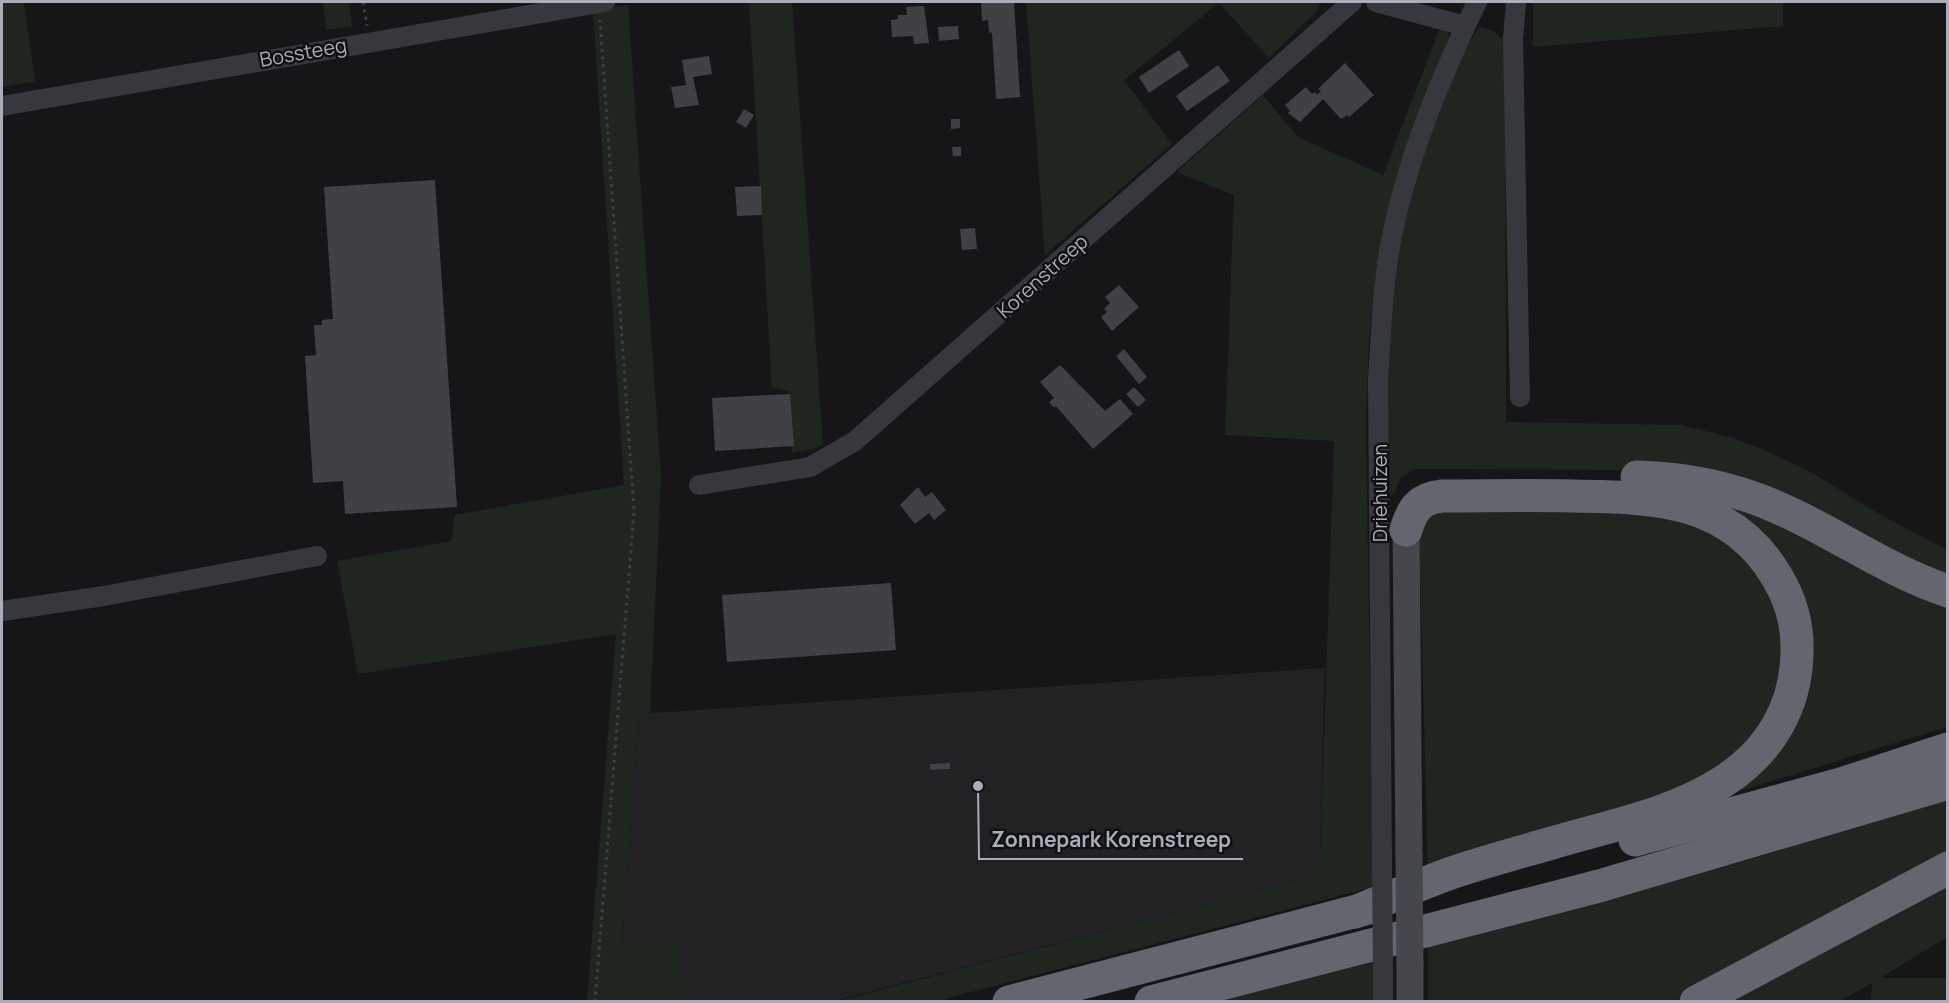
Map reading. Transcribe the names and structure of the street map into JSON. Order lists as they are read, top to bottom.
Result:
{
  "streets": {
    "main road": ["Driehuizen"],
    "street": ["Bossteeg", "Korenstreep"]
  },
  "places": ["Zonnepark Korenstreep"]
}
